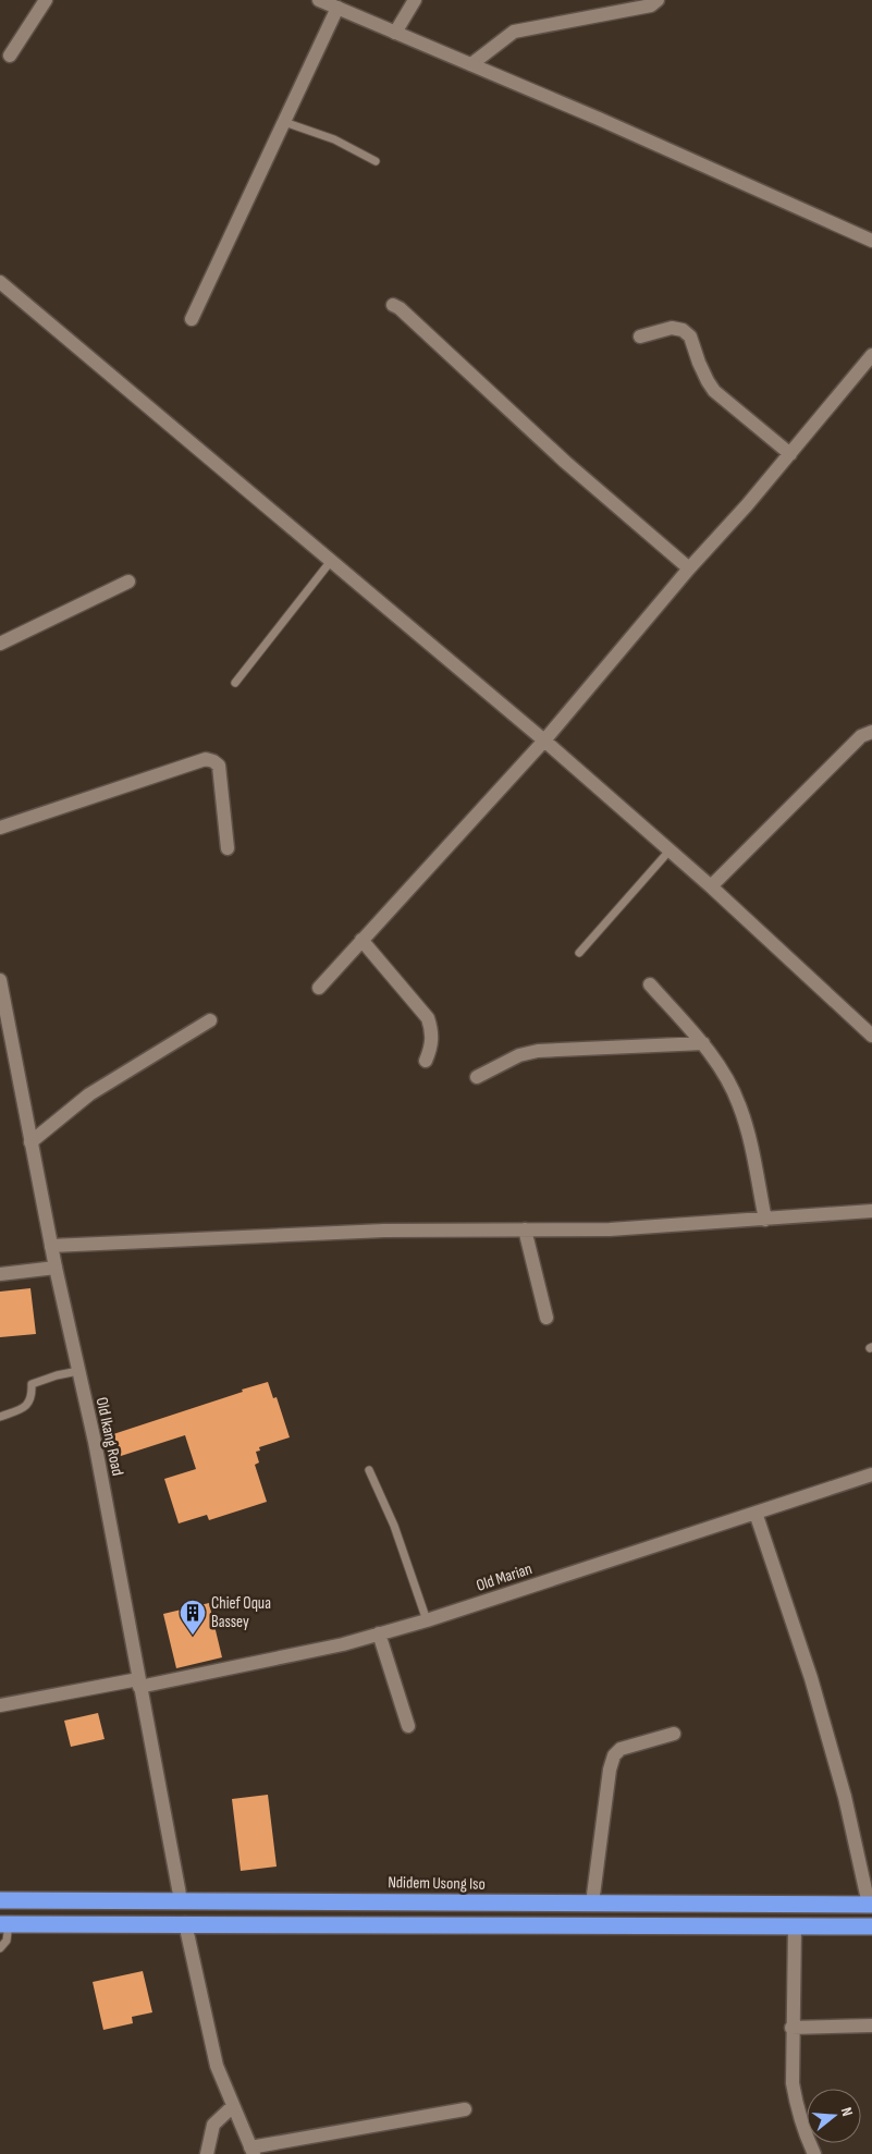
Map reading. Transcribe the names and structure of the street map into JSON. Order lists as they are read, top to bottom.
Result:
{
  "streets": {
    "highway": ["Ndidem Usong Iso"],
    "street": ["Old Ikang Road", "Old Marian"]
  },
  "crossings": [
    ["Old Ikang Road", "Old Marian"],
    ["Old Ikang Road", "Ndidem Usong Iso"]
  ],
  "places": {
    "building": ["Chief Oqua Bassey"]
  },
  "north": "right"
}
